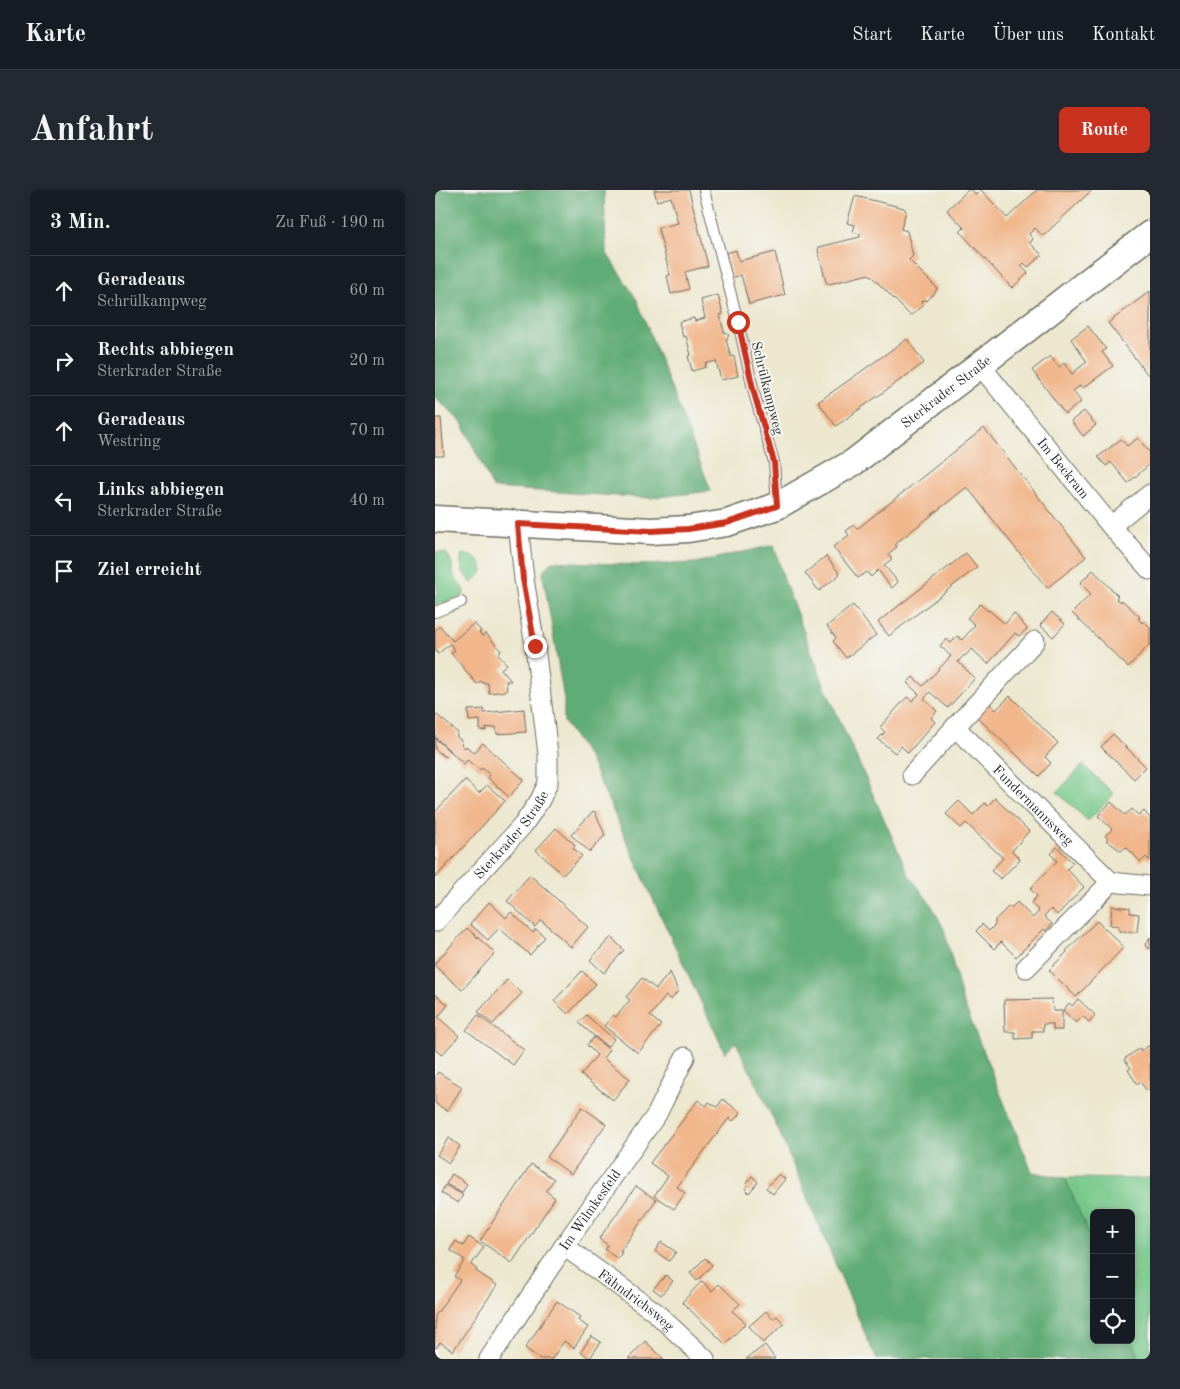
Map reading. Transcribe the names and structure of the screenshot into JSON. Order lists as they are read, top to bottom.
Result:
{
  "streets": {
    "main road": ["Sterkrader Straße"],
    "street": [
      "Im Beckram",
      "Fundermannsweg",
      "Im Wilmkesfeld",
      "Fähndrichsweg"
    ],
    "lane": ["Schrülkampweg"]
  },
  "crossings": [
    ["Schrülkampweg", "Sterkrader Straße"],
    ["Sterkrader Straße", "Im Beckram"],
    ["Im Wilmkesfeld", "Fähndrichsweg"]
  ],
  "page": {
    "header": "Karte",
    "nav": [
      "Start",
      "Karte",
      "Über uns",
      "Kontakt"
    ],
    "buttons": "Route",
    "title": "Anfahrt",
    "heading": ["3 Min.", "Zu Fuß · 190 m"],
    "list": [
      ["Geradeaus", "Schrülkampweg", "60 m"],
      ["Rechts abbiegen", "Sterkrader Straße", "20 m"],
      ["Geradeaus", "Westring", "70 m"],
      ["Links abbiegen", "Sterkrader Straße", "40 m"],
      "Ziel erreicht"
    ],
    "map_buttons": ["+", "−"]
  }
}
